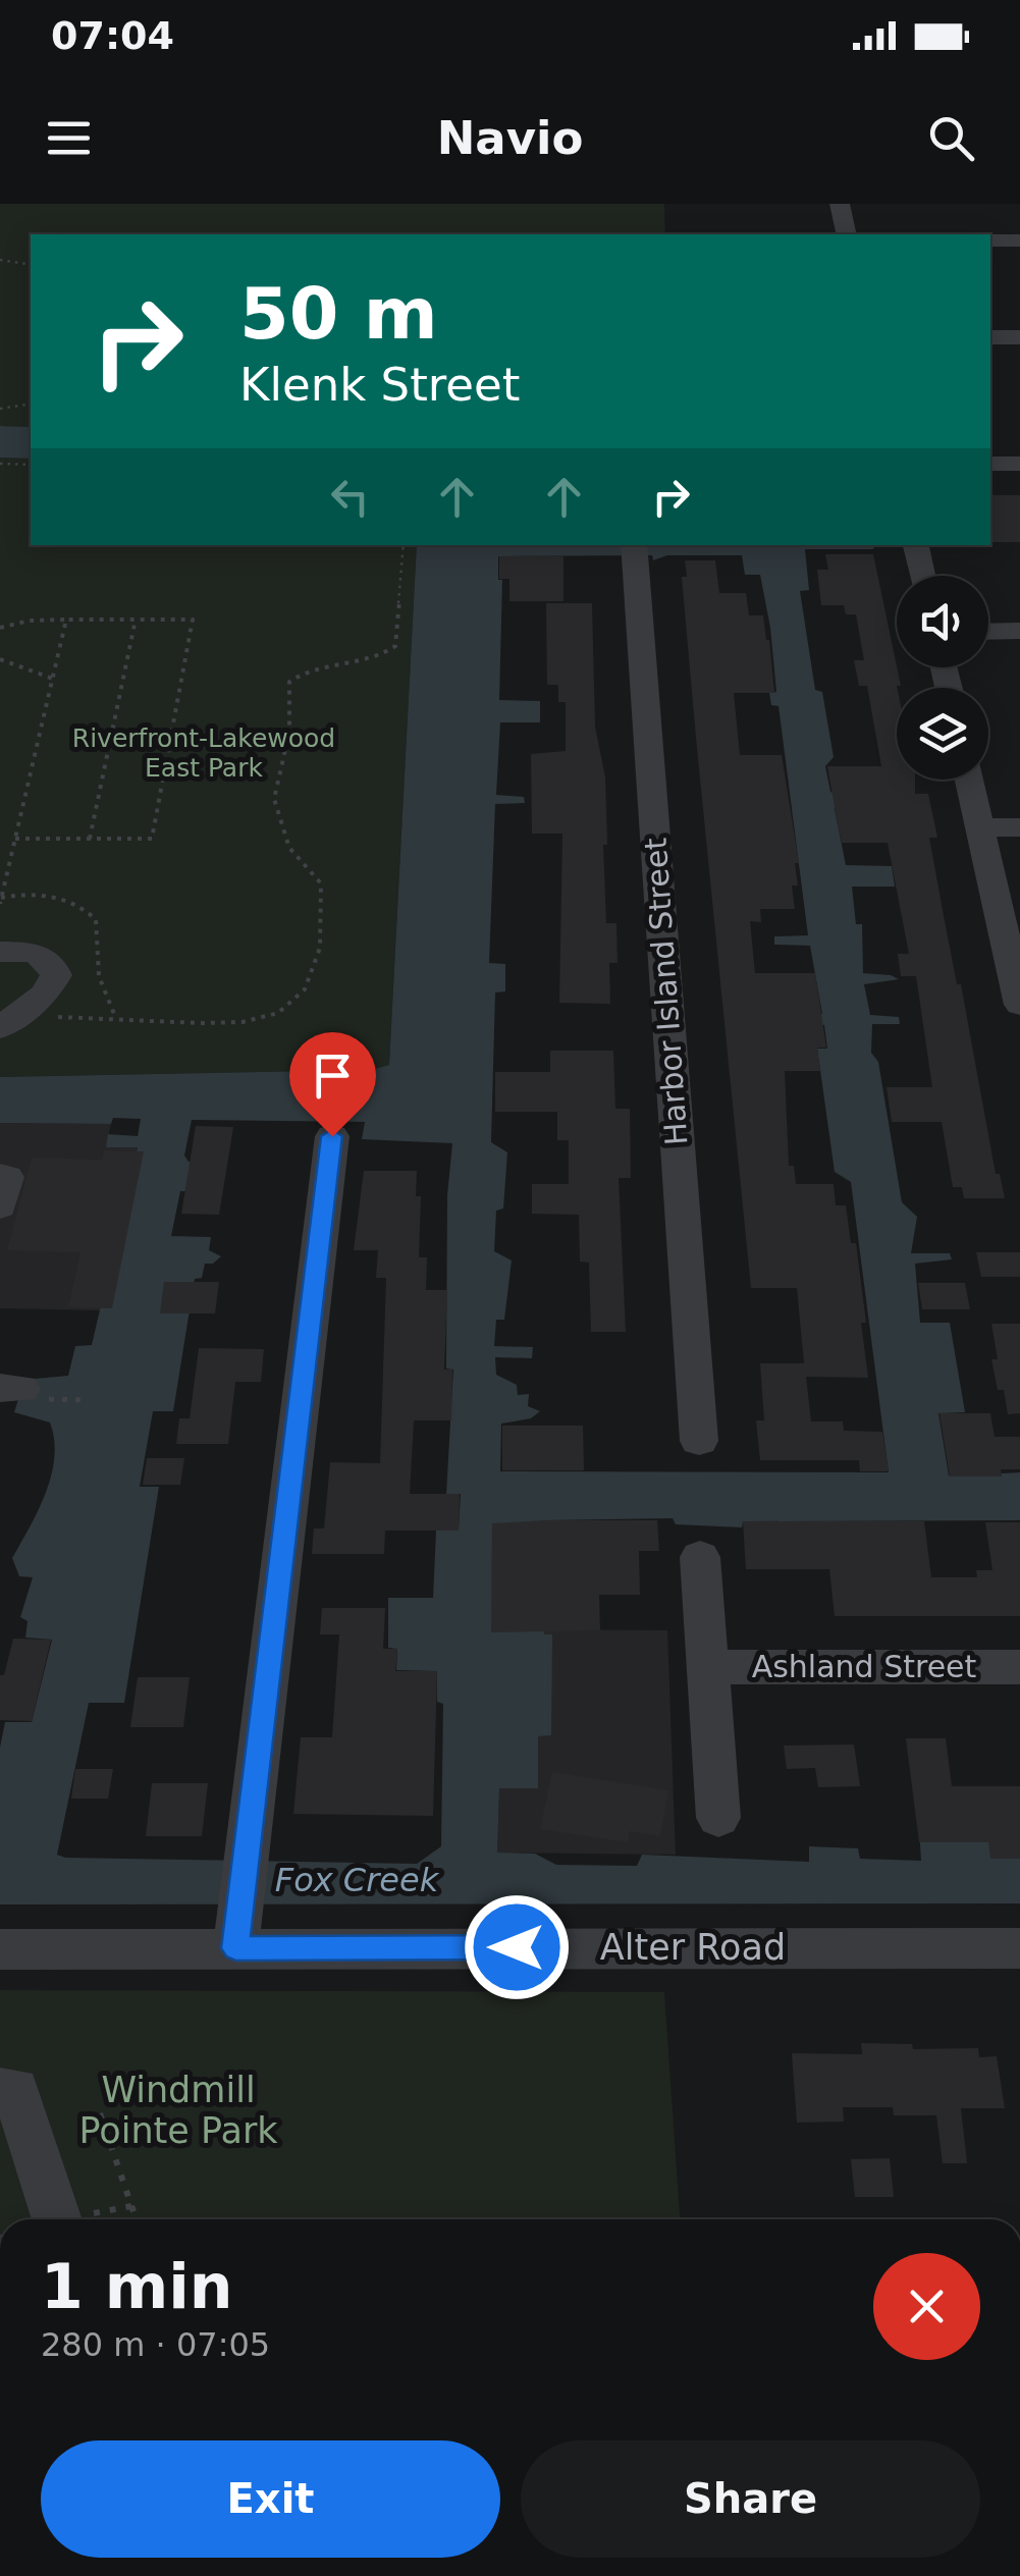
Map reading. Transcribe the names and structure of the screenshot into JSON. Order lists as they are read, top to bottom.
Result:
{
  "streets": {
    "street": ["Harbor Island Street", "Ashland Street", "Alter Road"]
  },
  "water": ["Fox Creek"],
  "parks": ["Riverfront-Lakewood East Park", "Windmill Pointe Park"],
  "page": {
    "status": "07:04",
    "header": "Navio",
    "turn": ["50 m", "Klenk Street"],
    "heading": ["1 min", "280 m · 07:05"],
    "buttons": ["Exit", "Share"]
  }
}
